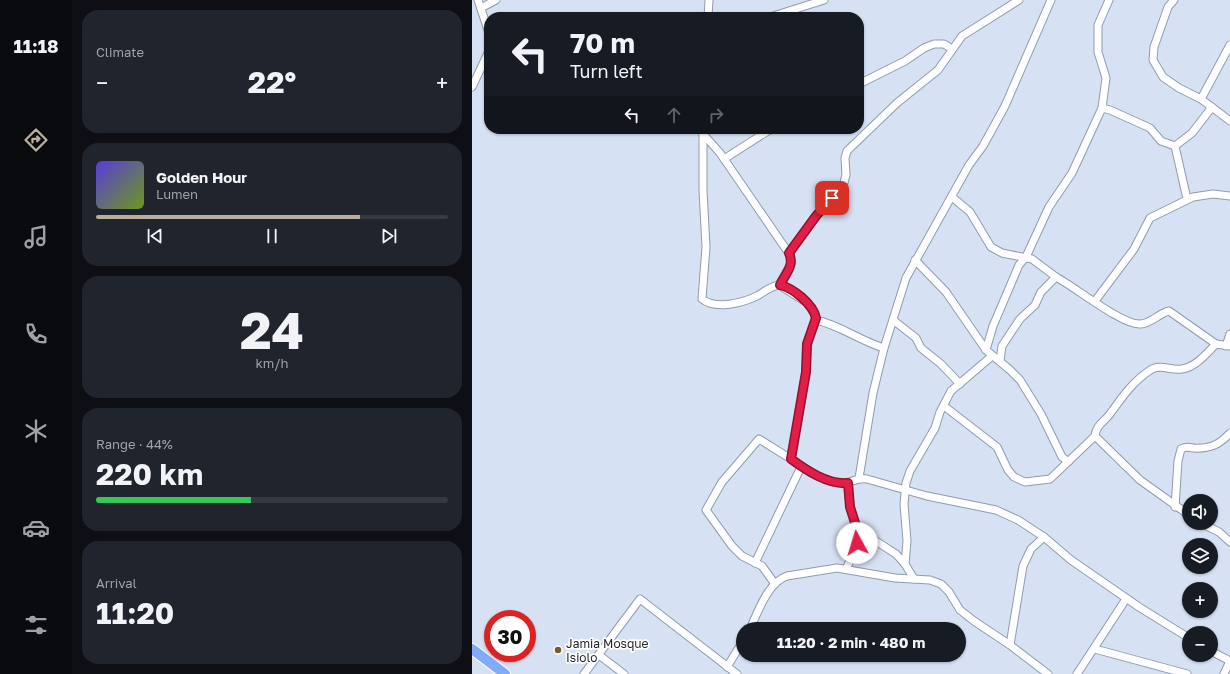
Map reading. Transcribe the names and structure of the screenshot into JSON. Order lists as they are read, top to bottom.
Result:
{
  "places": ["Jamia Mosque Isiolo"],
  "page": {
    "tabs": "11:18",
    "tile": [
      "Climate",
      ["24", "km/h"],
      ["Range · 44%", "220 km"],
      ["Arrival", "11:20"]
    ],
    "turn": ["70 m", "Turn left"],
    "heat": ["−", "22°", "+"],
    "song": ["Golden Hour", "Lumen"],
    "map_buttons": ["+", "−"],
    "limit": "30",
    "trip": "11:20 · 2 min · 480 m"
  }
}
